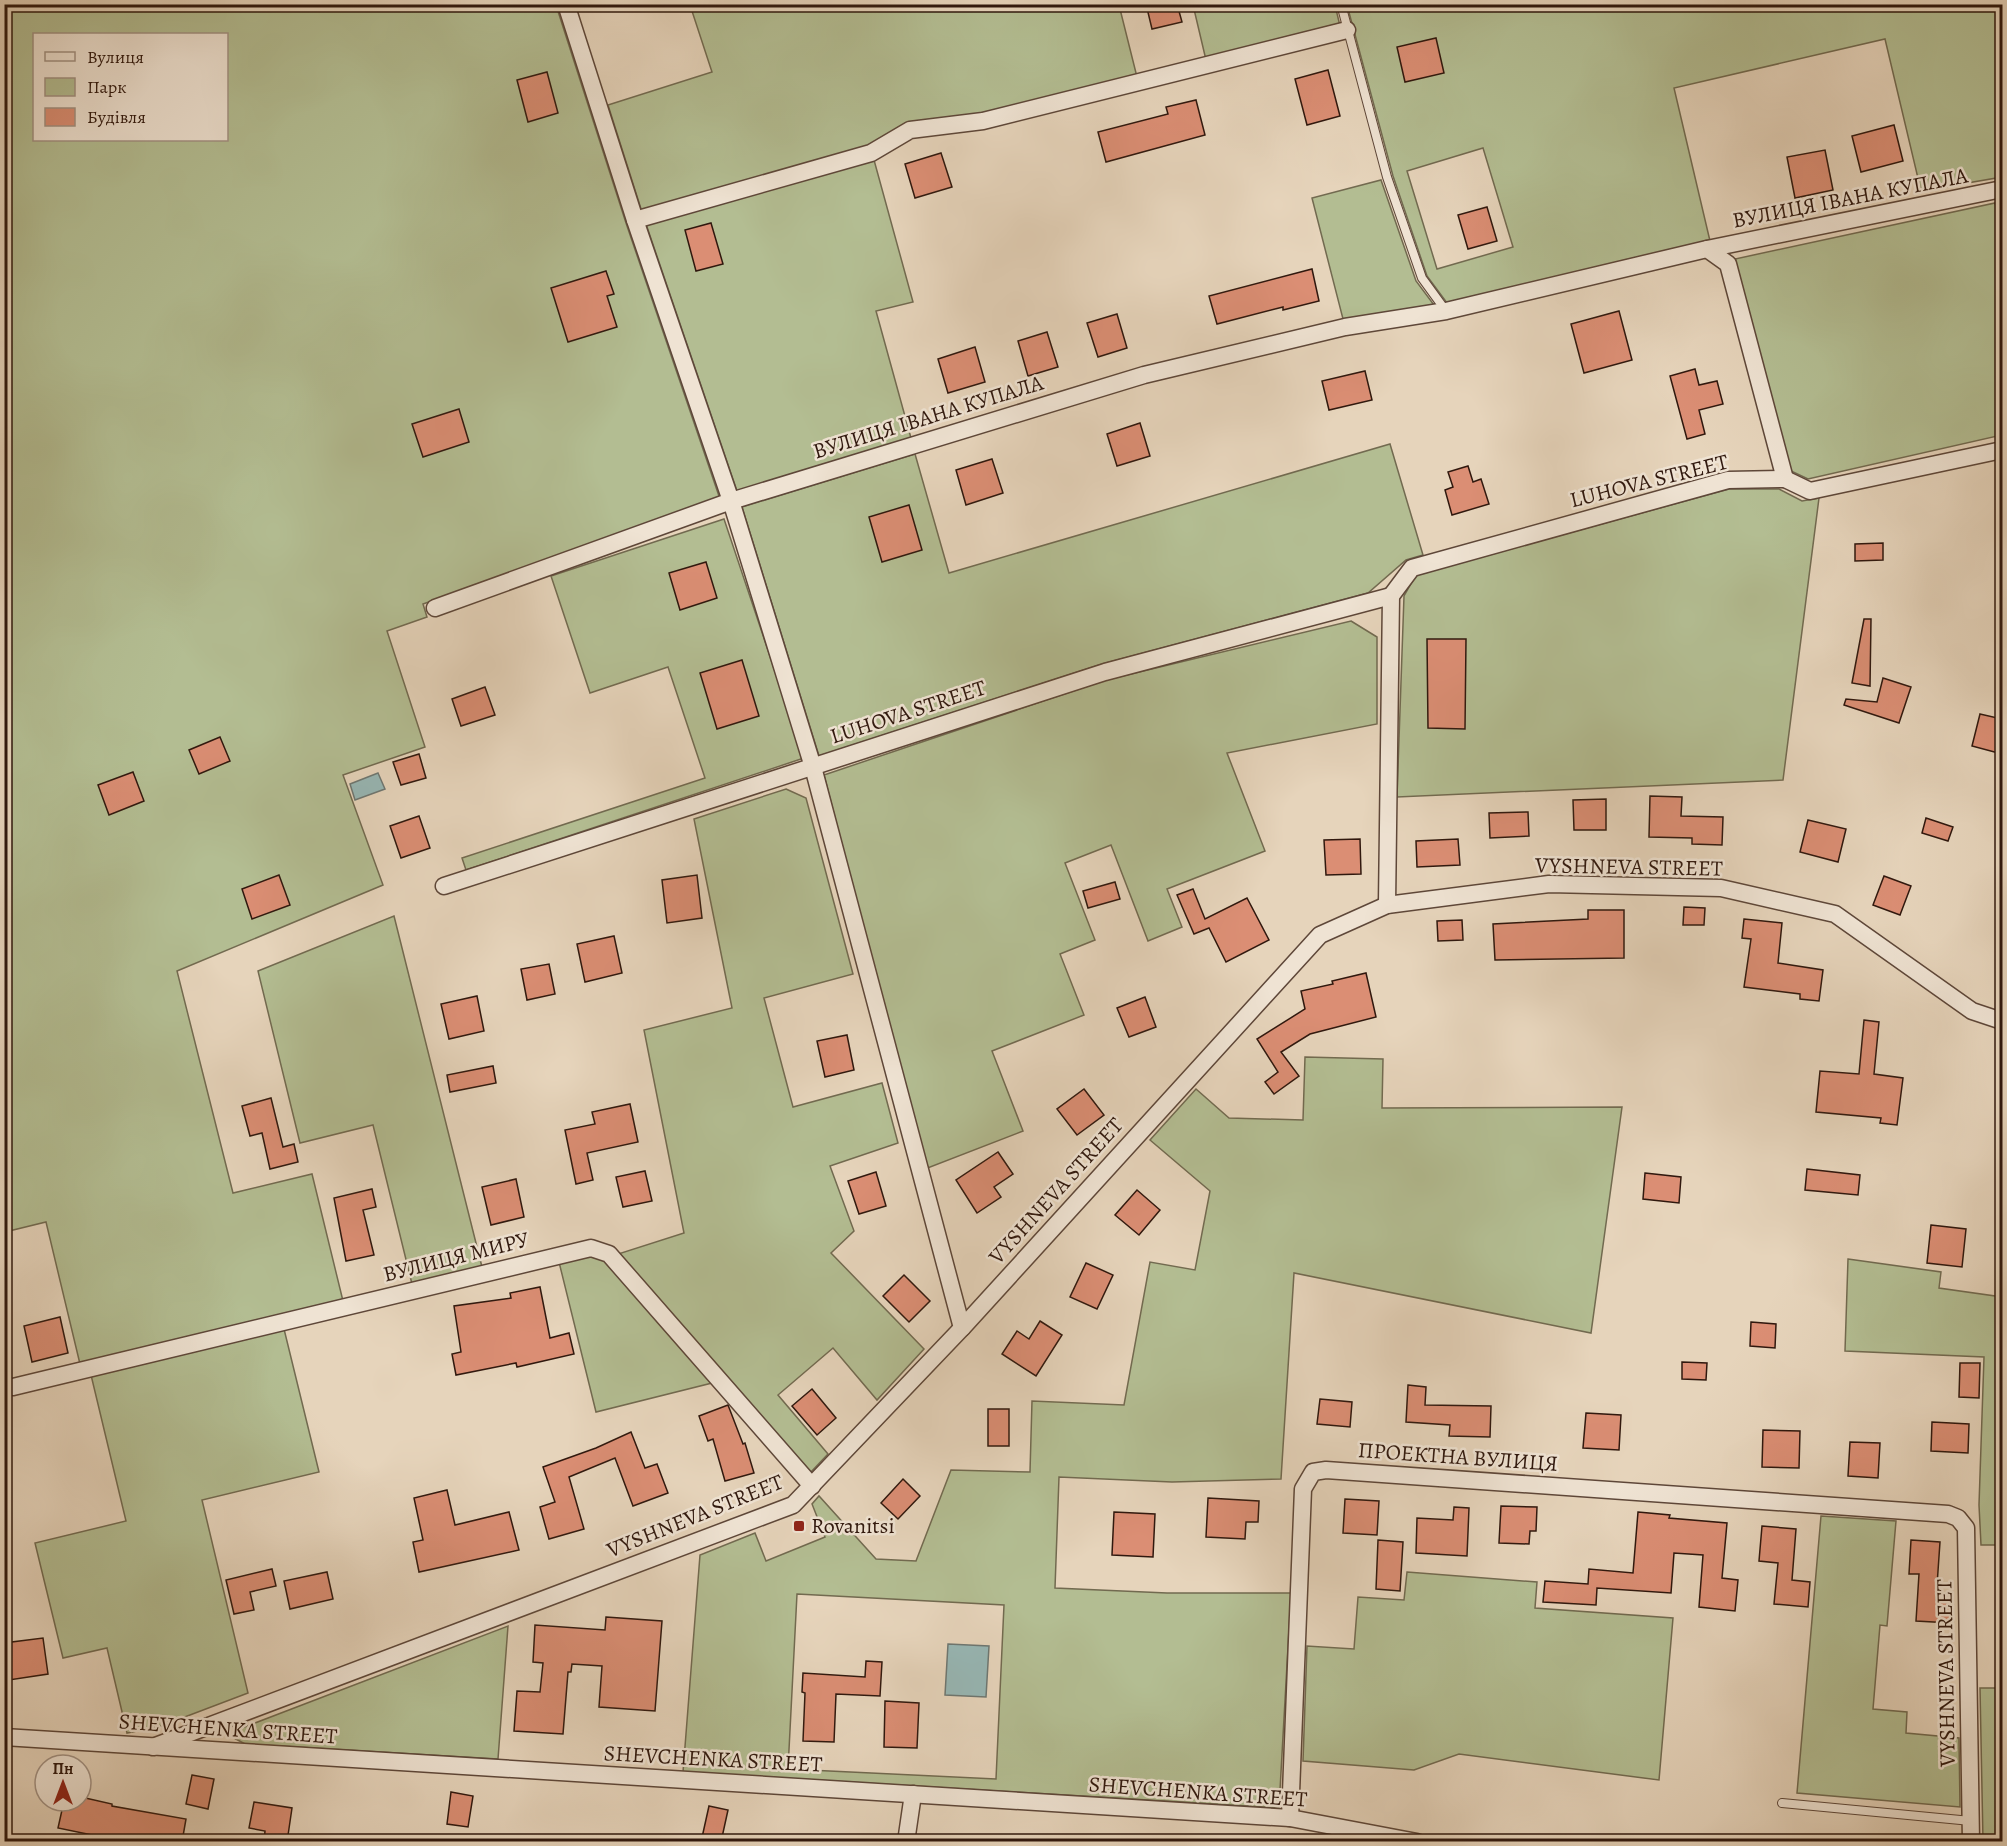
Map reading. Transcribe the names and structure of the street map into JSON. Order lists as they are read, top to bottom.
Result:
{
  "streets": {
    "street": [
      "ВУЛИЦЯ ІВАНА КУПАЛА",
      "LUHOVA STREET",
      "VYSHNEVA STREET",
      "ВУЛИЦЯ МИРУ",
      "ПРОЕКТНА ВУЛИЦЯ",
      "SHEVCHENKA STREET"
    ]
  },
  "crossings": [
    ["VYSHNEVA STREET", "ВУЛИЦЯ МИРУ"],
    ["VYSHNEVA STREET", "ПРОЕКТНА ВУЛИЦЯ"],
    ["VYSHNEVA STREET", "SHEVCHENKA STREET"],
    ["ПРОЕКТНА ВУЛИЦЯ", "SHEVCHENKA STREET"]
  ],
  "places": {
    "transit": ["Rovanitsi"]
  },
  "legend": ["Вулиця", "Парк", "Будівля"],
  "north": "top"
}
